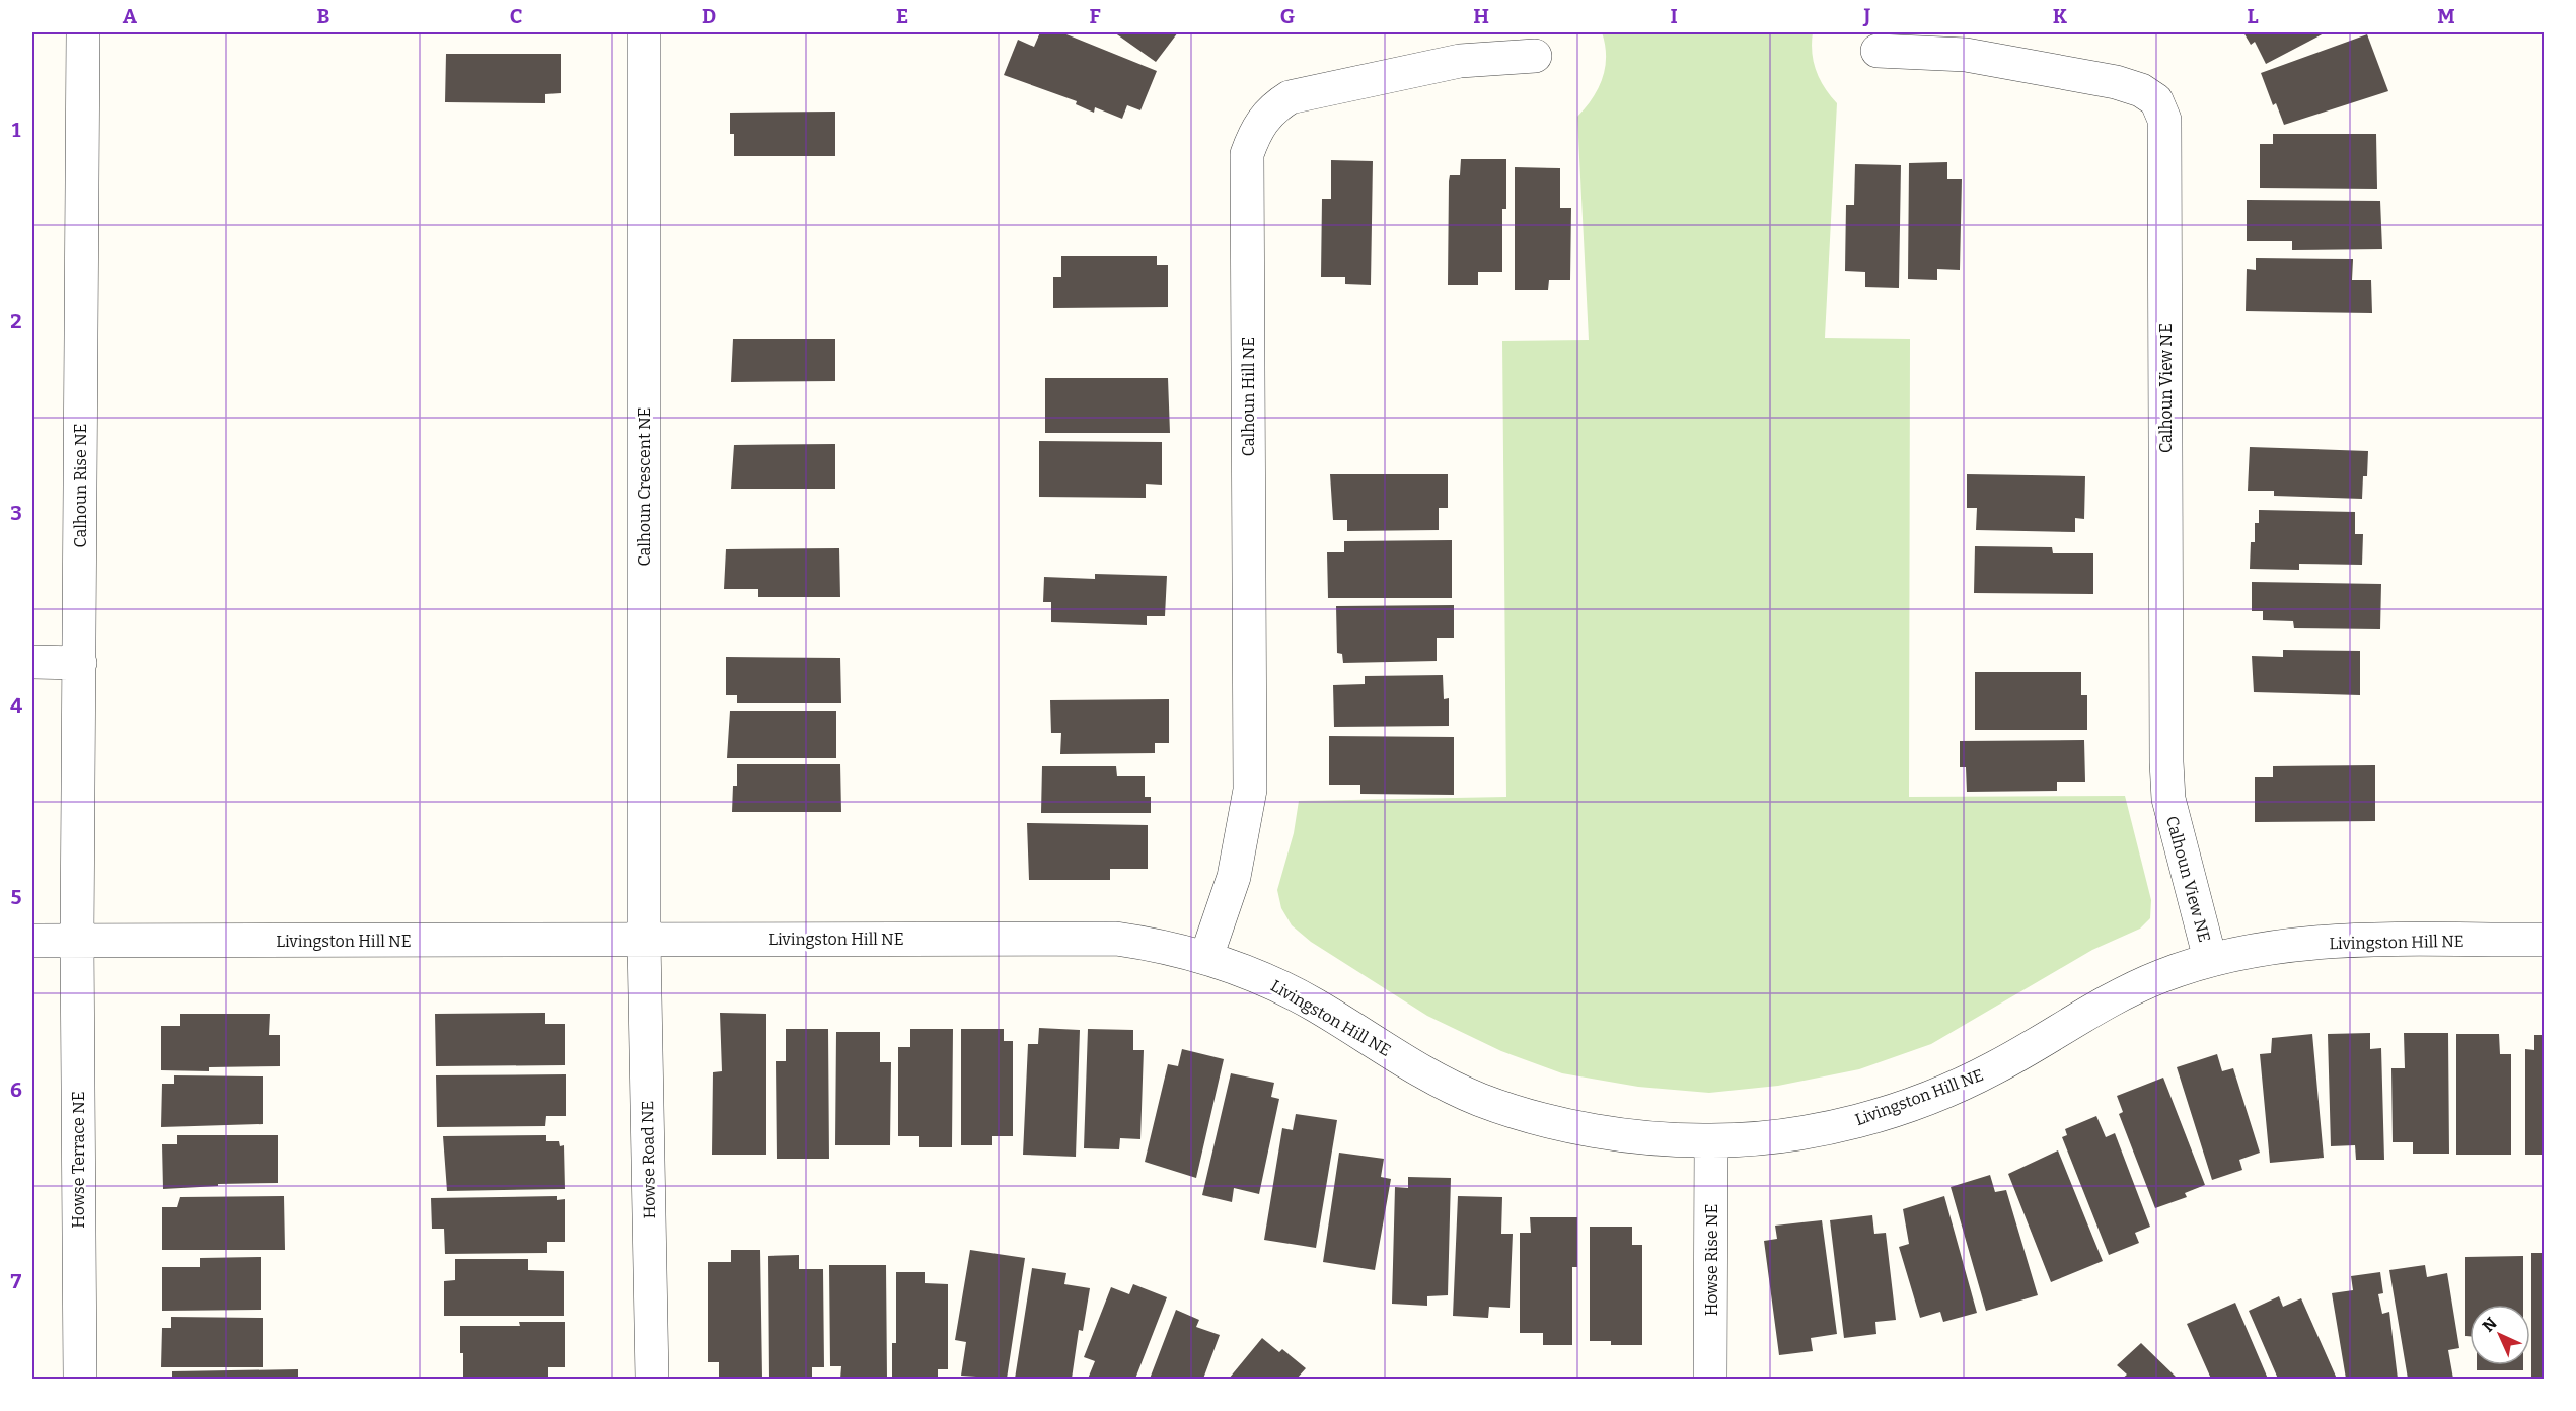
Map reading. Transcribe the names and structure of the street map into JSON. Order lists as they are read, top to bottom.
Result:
{
  "streets": {
    "street": [
      "Calhoun View NE",
      "Calhoun Hill NE",
      "Calhoun Rise NE",
      "Calhoun Crescent NE",
      "Livingston Hill NE",
      "Howse Terrace NE",
      "Howse Road NE",
      "Howse Rise NE"
    ]
  },
  "crossings": [
    ["Calhoun View NE", "Livingston Hill NE"],
    ["Calhoun Hill NE", "Livingston Hill NE"],
    ["Calhoun Rise NE", "Livingston Hill NE"],
    ["Calhoun Rise NE", "Howse Terrace NE"],
    ["Calhoun Crescent NE", "Livingston Hill NE"],
    ["Calhoun Crescent NE", "Howse Road NE"],
    ["Livingston Hill NE", "Howse Terrace NE"],
    ["Livingston Hill NE", "Howse Road NE"],
    ["Livingston Hill NE", "Howse Rise NE"]
  ],
  "north": "top left",
  "grid": {
    "columns": [
      "A",
      "B",
      "C",
      "D",
      "E",
      "F",
      "G",
      "H",
      "I",
      "J",
      "K",
      "L",
      "M"
    ],
    "rows": [
      "1",
      "2",
      "3",
      "4",
      "5",
      "6",
      "7"
    ]
  }
}
